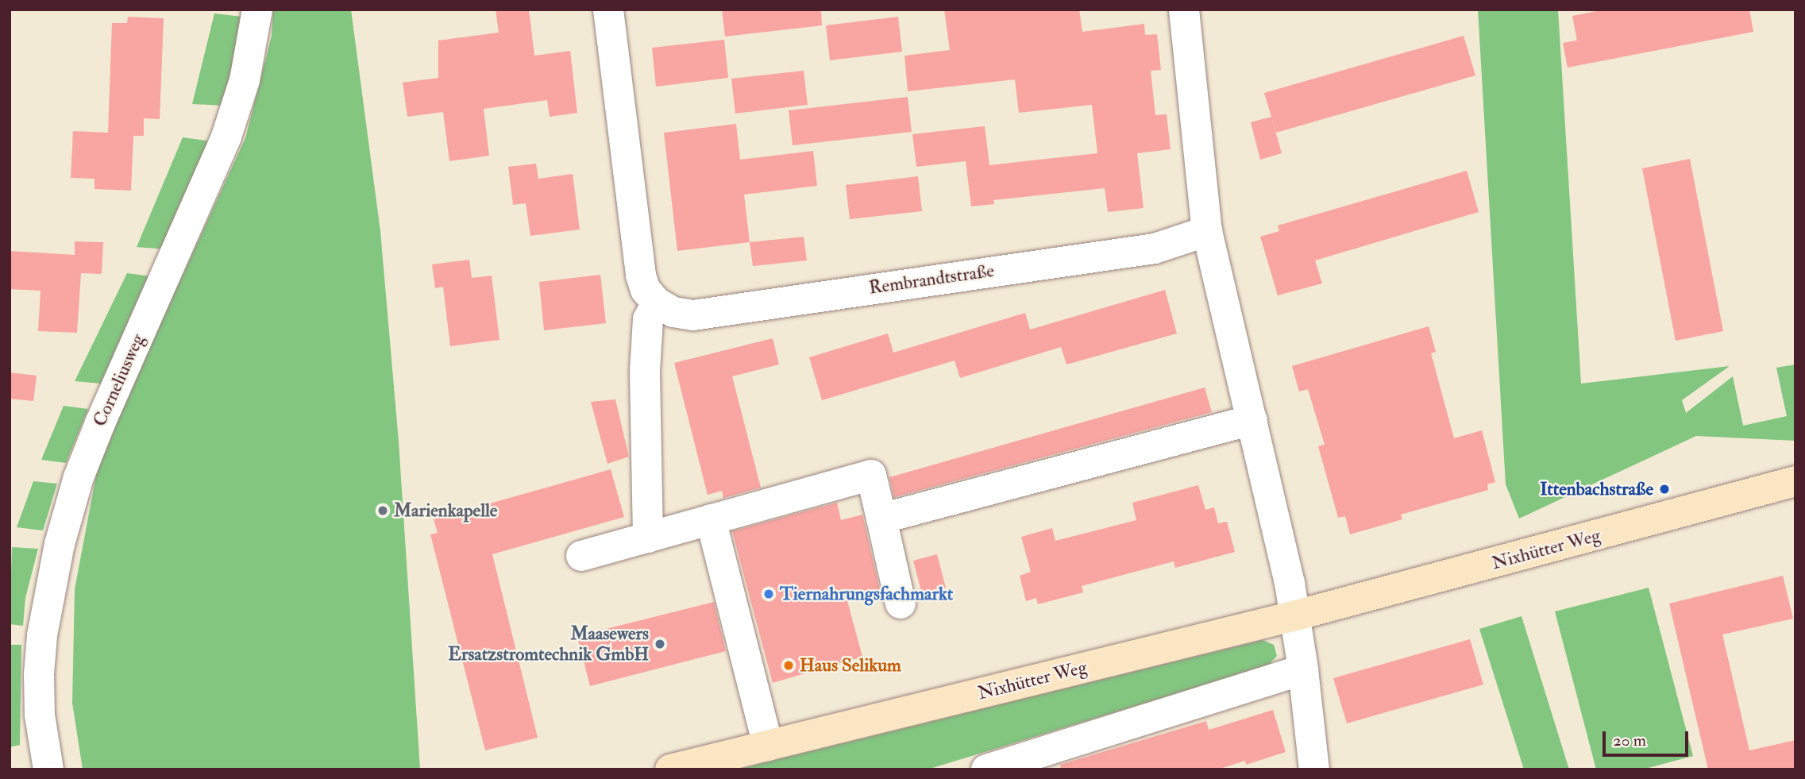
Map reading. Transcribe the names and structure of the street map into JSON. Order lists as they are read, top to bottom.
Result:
{
  "streets": {
    "main road": ["Nixhütter Weg"],
    "street": ["Rembrandtstraße", "Corneliusweg"]
  },
  "places": [
    "Ittenbachstraße",
    "Marienkapelle",
    "Tiernahrungsfachmarkt",
    "Maasewers Ersatzstromtechnik GmbH",
    "Haus Selikum"
  ],
  "scale_bar": "20 m"
}
